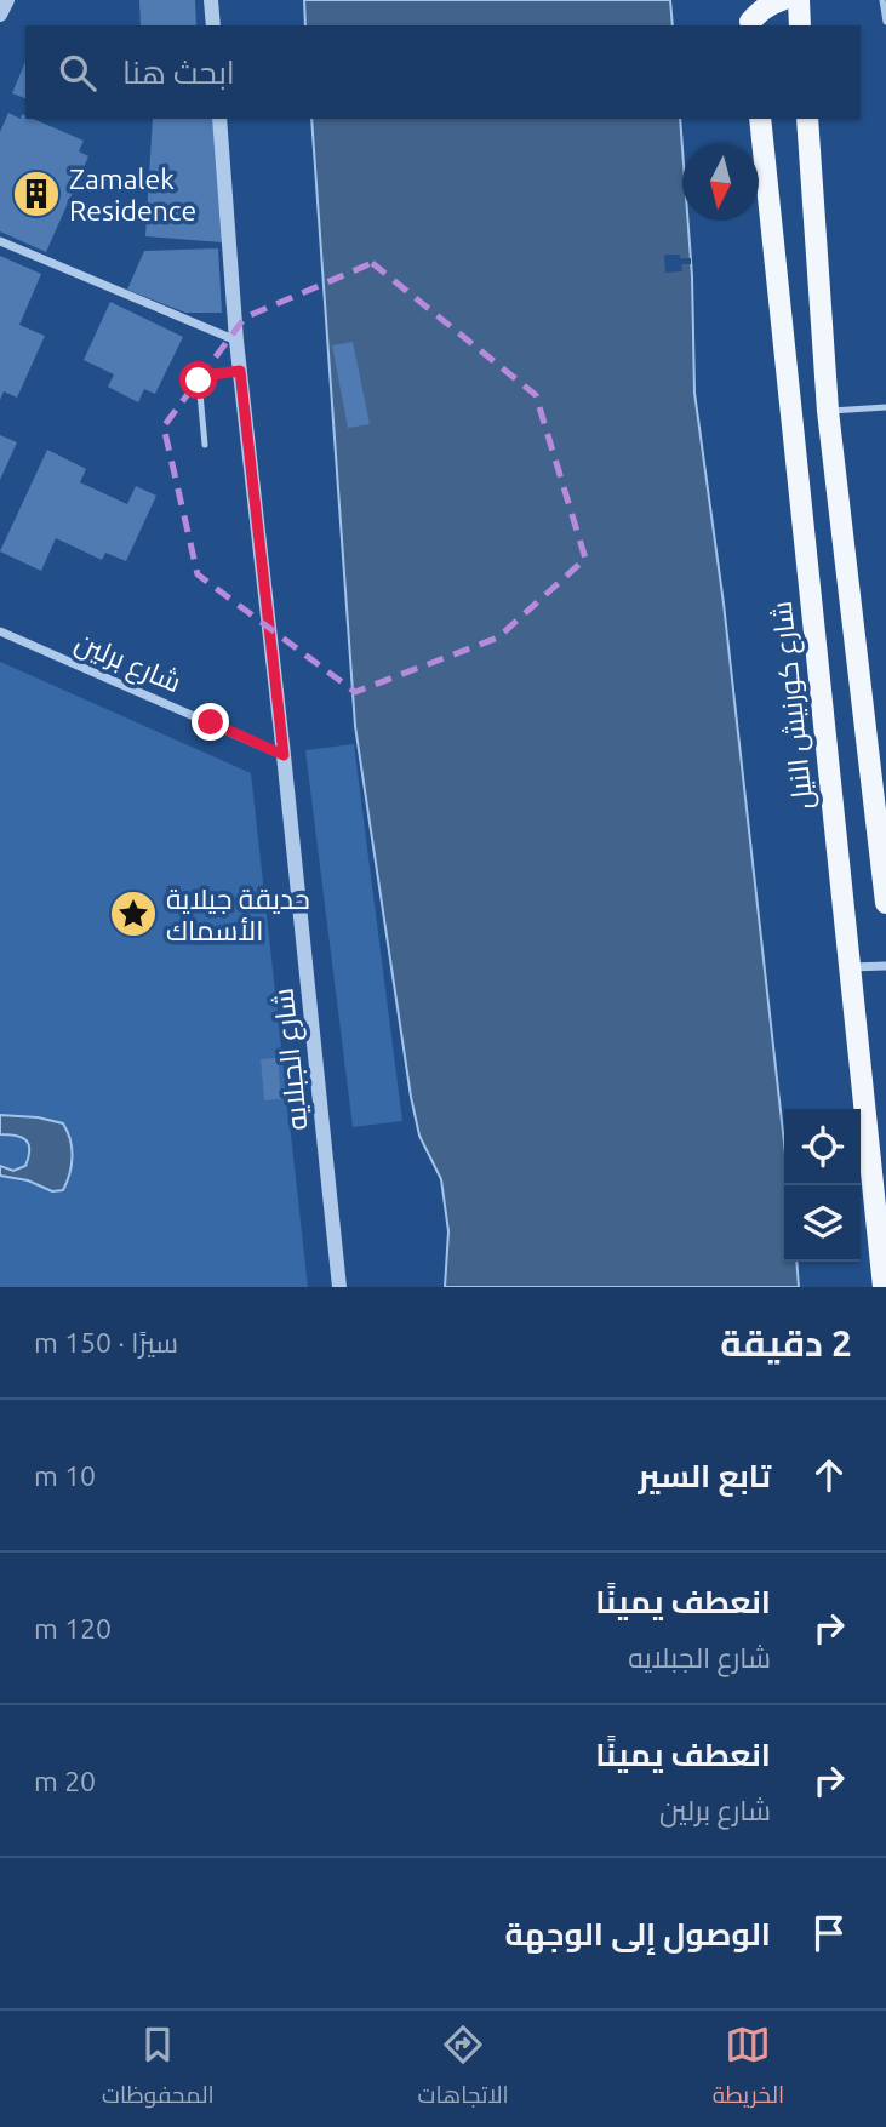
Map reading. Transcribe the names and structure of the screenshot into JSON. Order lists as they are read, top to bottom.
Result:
{
  "streets": {
    "main road": ["شارع كورنيش النيل"],
    "street": ["شارع برلين", "شارع الجبلايه"]
  },
  "crossings": [
    ["شارع برلين", "شارع الجبلايه"]
  ],
  "places": {
    "building": ["Zamalek Residence"],
    "place": ["حديقة جيلاية الأسماك"]
  },
  "north": "bottom",
  "page": {
    "search": "ابحث هنا",
    "heading": ["2 دقيقة", "سيرًا · 150 m"],
    "list": [
      ["تابع السير", "10 m"],
      ["انعطف يمينًا", "شارع الجبلايه", "120 m"],
      ["انعطف يمينًا", "شارع برلين", "20 m"],
      "الوصول إلى الوجهة"
    ],
    "nav": ["الخريطة", "الاتجاهات", "المحفوظات"]
  }
}
